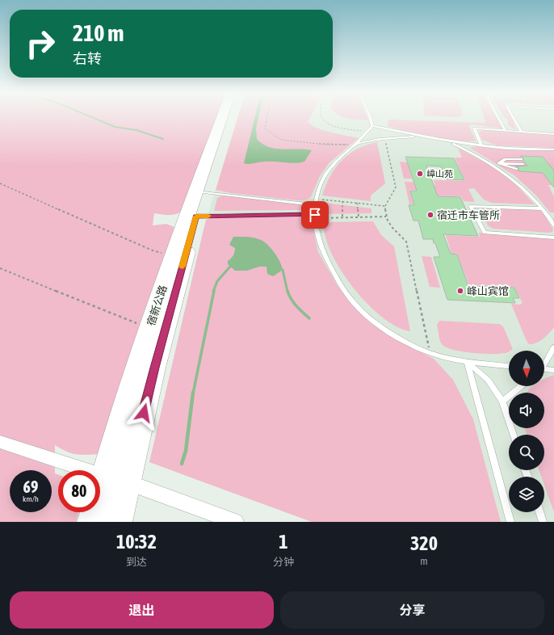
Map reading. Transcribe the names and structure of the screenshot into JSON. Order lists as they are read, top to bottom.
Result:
{
  "streets": {
    "highway": ["宿新公路"]
  },
  "places": ["嶂山苑", "宿迁市车管所", "峰山宾馆"],
  "north": "bottom",
  "page": {
    "turn": ["210 m", "右转"],
    "speed": "69 km/h",
    "limit": "80",
    "eta": [
      "10:32",
      "到达",
      "1",
      "分钟",
      "320",
      "m"
    ],
    "buttons": ["退出", "分享"]
  }
}
